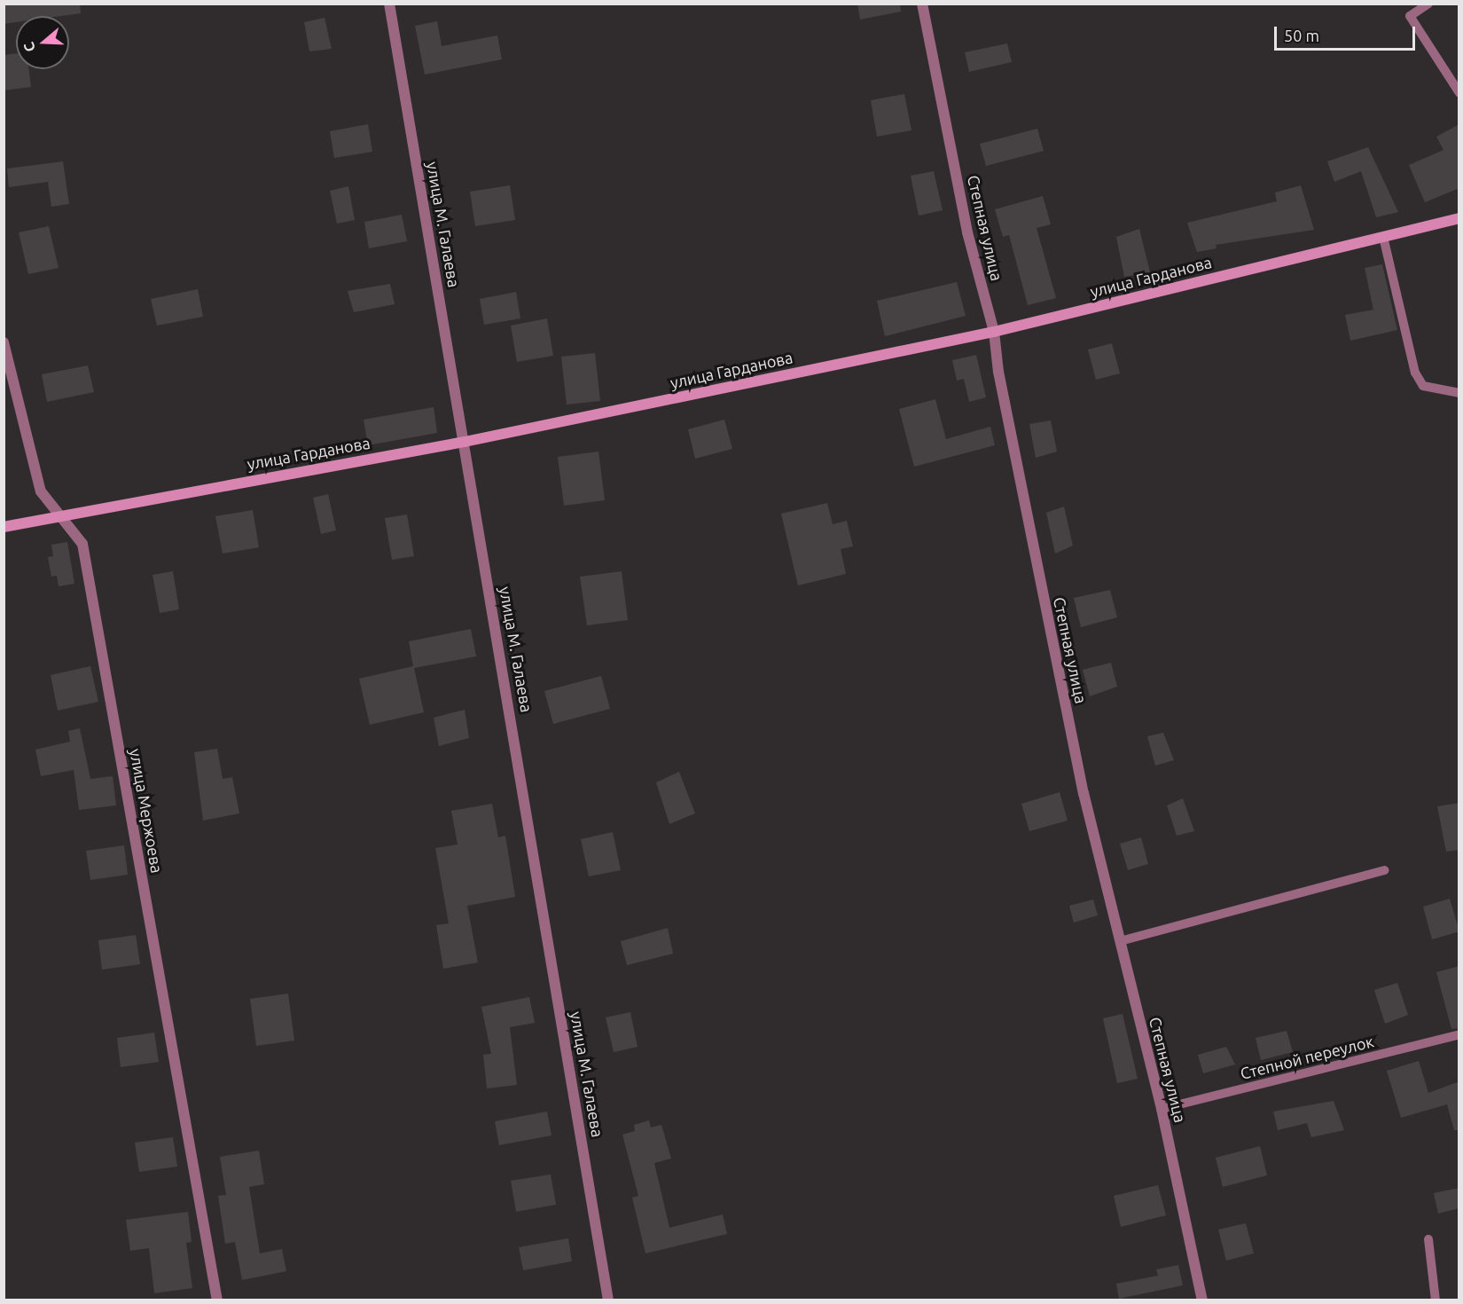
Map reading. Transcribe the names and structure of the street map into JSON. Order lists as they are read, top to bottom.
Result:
{
  "streets": {
    "street": [
      "улица М. Галаева",
      "Степная улица",
      "улица Гарданова",
      "улица Мержоева"
    ],
    "lane": ["Степной переулок"]
  },
  "crossings": [
    ["улица М. Галаева", "улица Гарданова"],
    ["Степная улица", "улица Гарданова"],
    ["Степная улица", "Степной переулок"],
    ["улица Гарданова", "улица Мержоева"]
  ],
  "scale_bar": "50 m",
  "north": "left"
}
